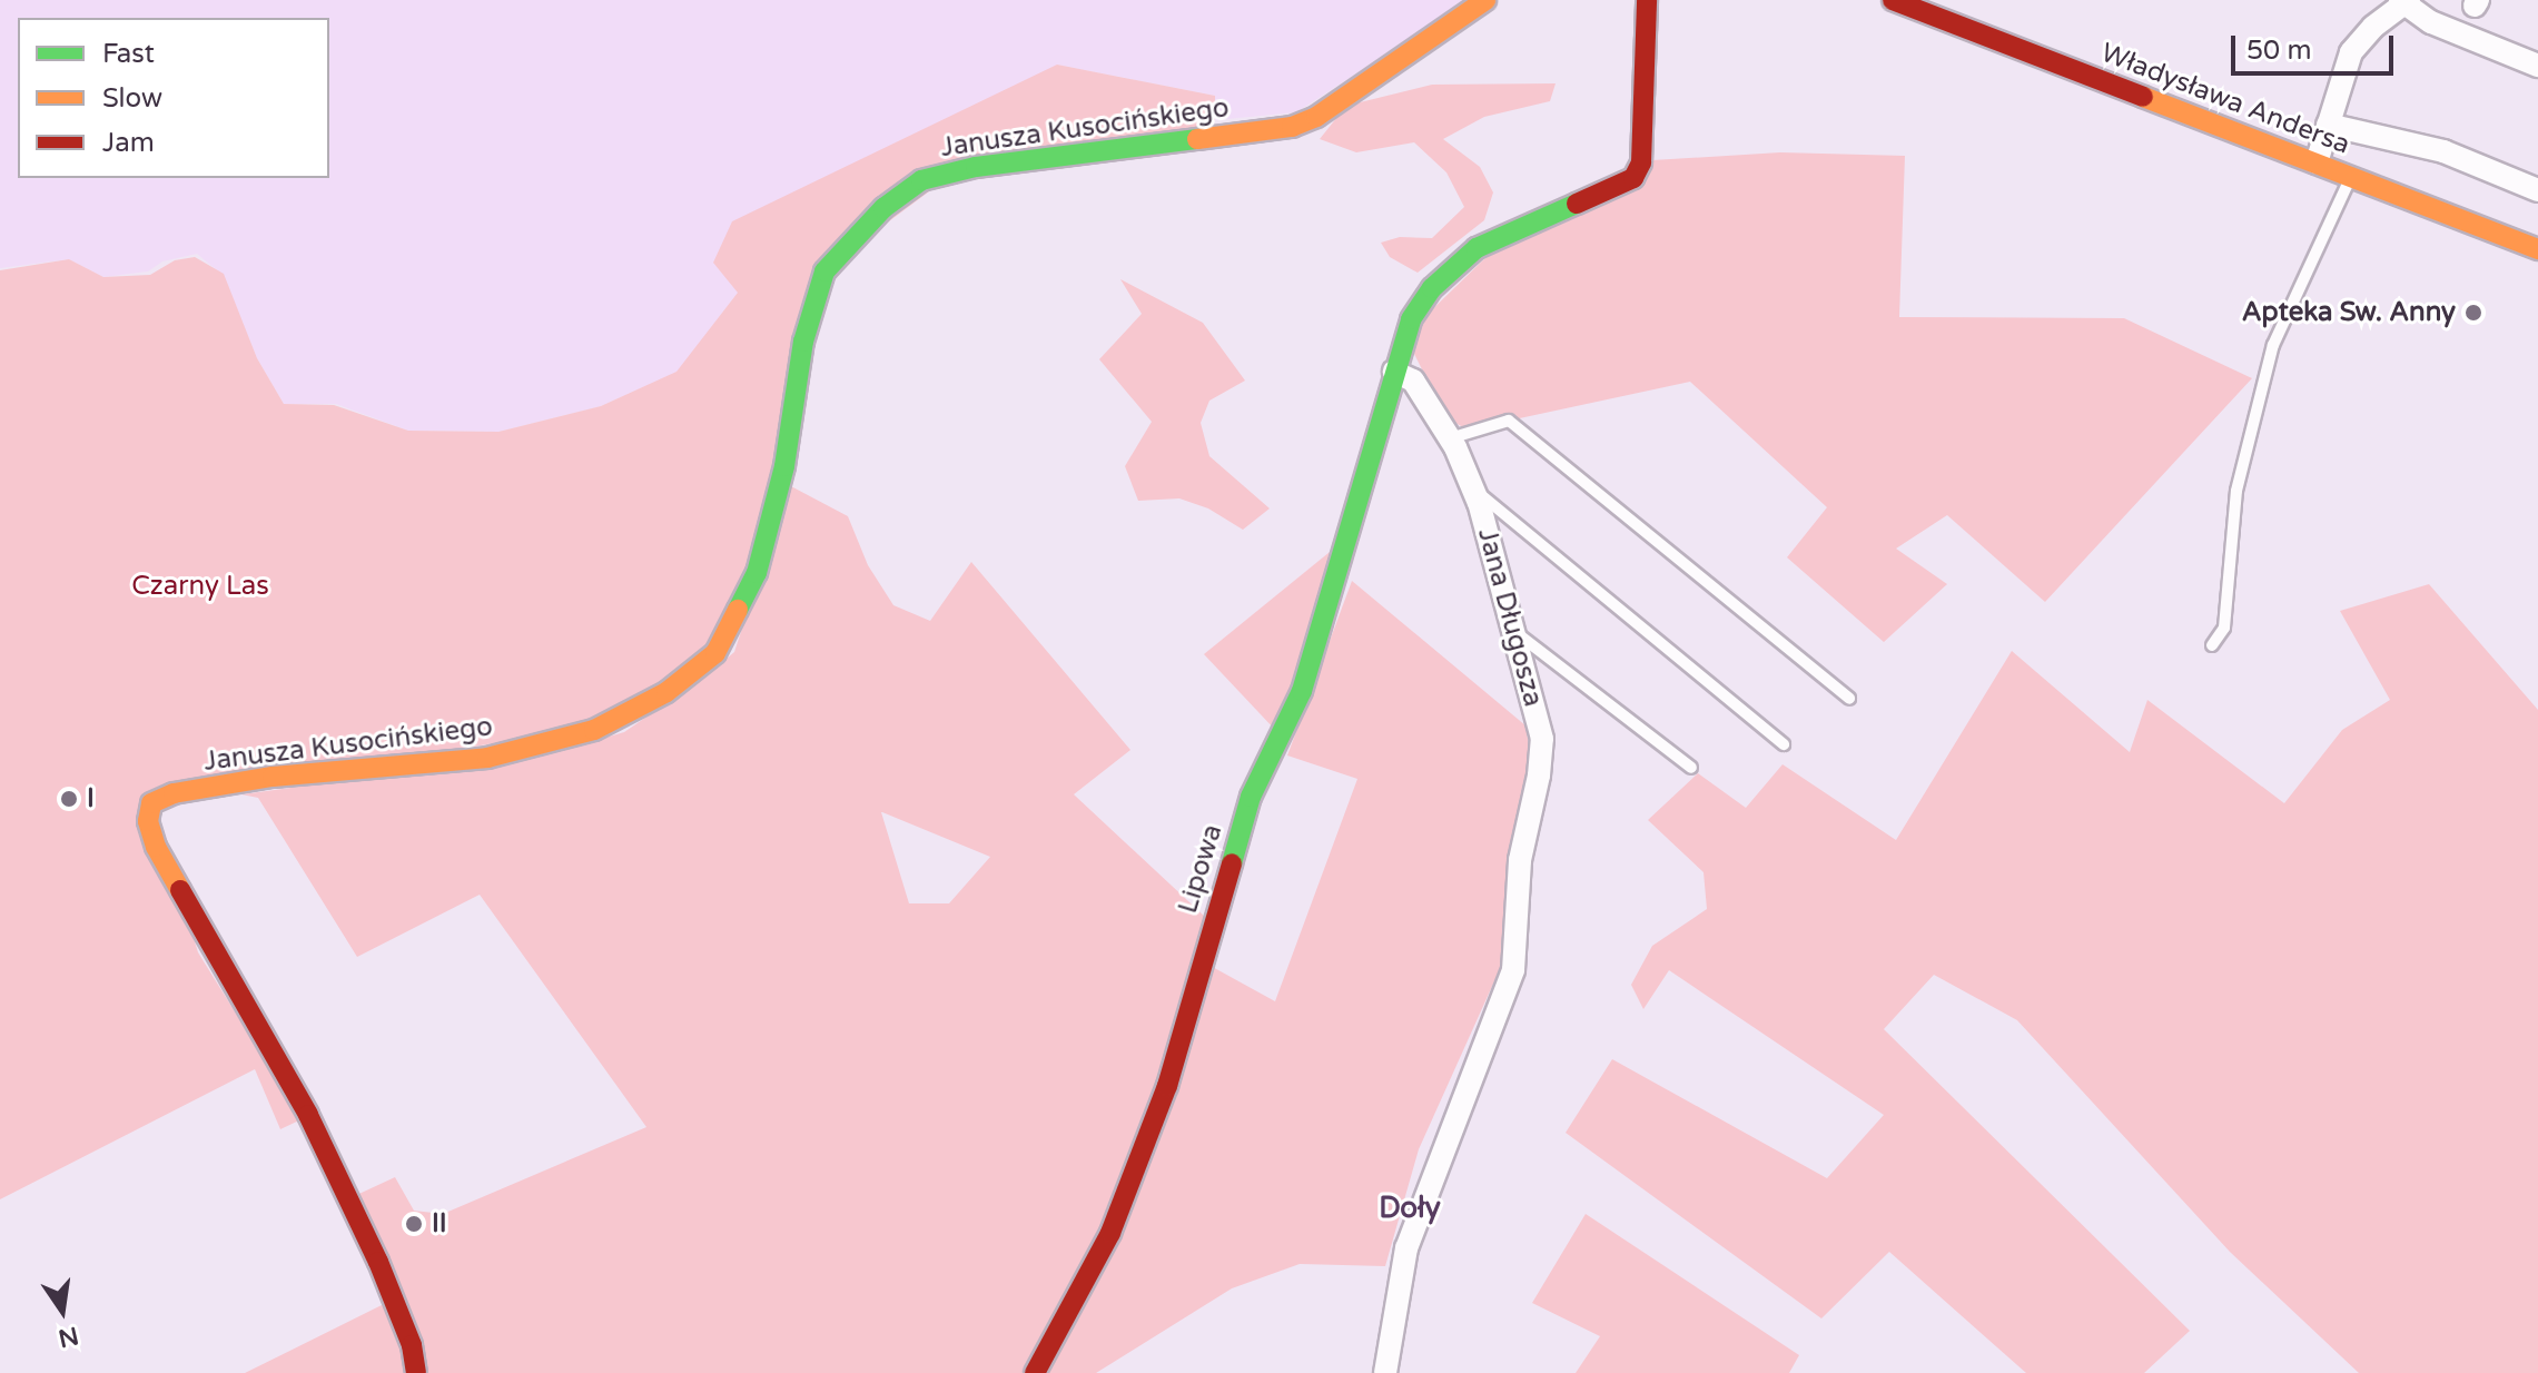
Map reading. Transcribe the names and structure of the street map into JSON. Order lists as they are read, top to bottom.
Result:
{
  "streets": {
    "street": [
      "Władysława Andersa",
      "Janusza Kusocińskiego",
      "Jana Długosza",
      "Lipowa"
    ]
  },
  "crossings": [
    ["Jana Długosza", "Lipowa"]
  ],
  "districts": ["Doły"],
  "parks": ["Czarny Las"],
  "places": ["Apteka Sw. Anny", "I", "II"],
  "legend": ["Fast", "Slow", "Jam"],
  "scale_bar": "50 m",
  "north": "bottom"
}
